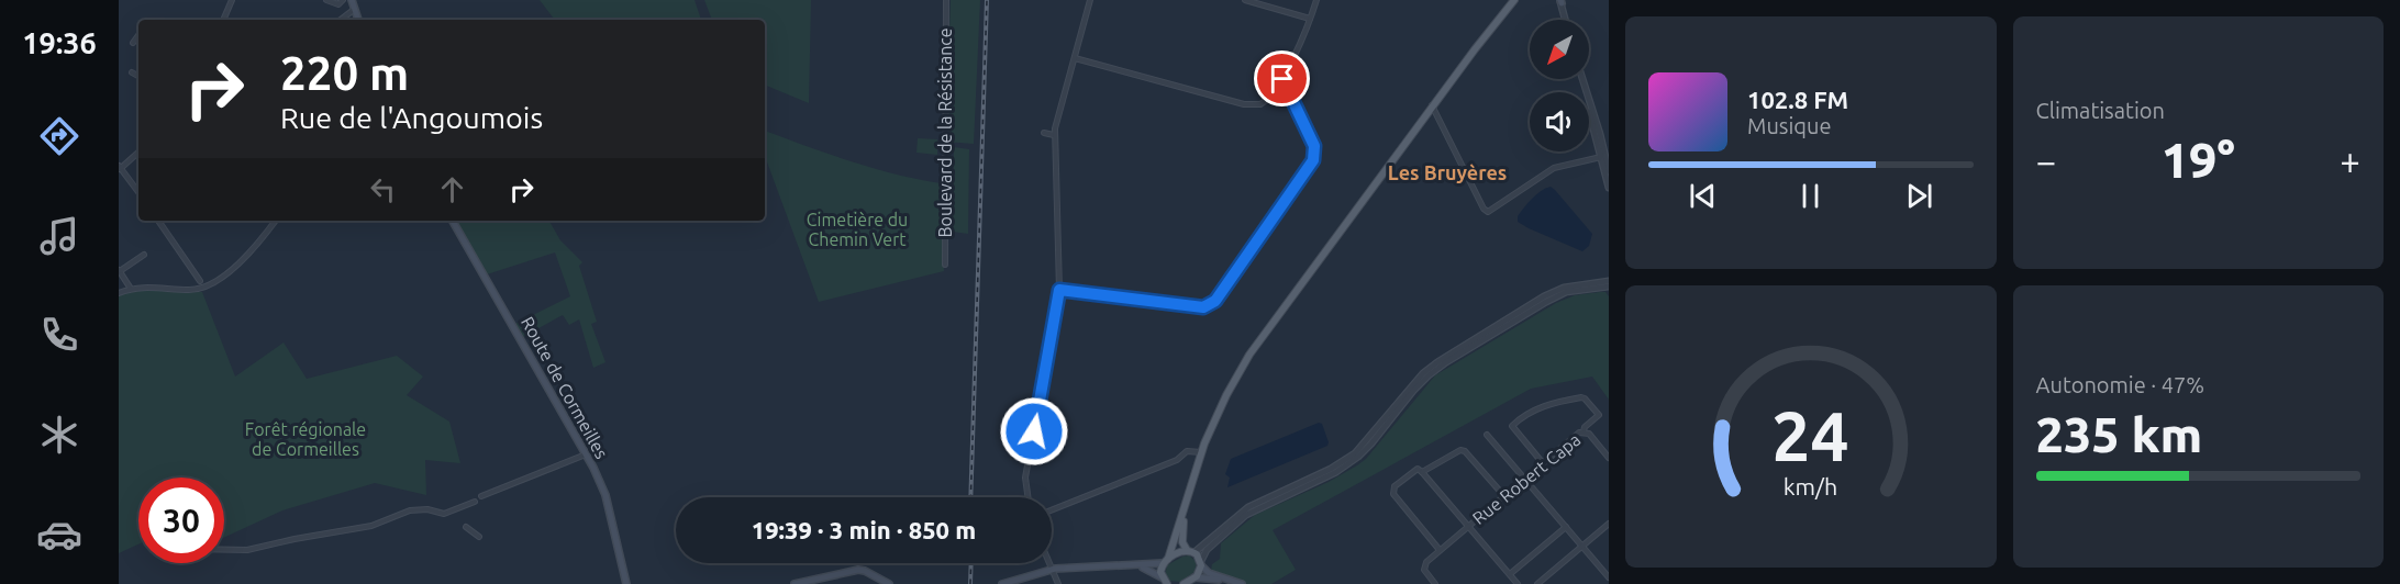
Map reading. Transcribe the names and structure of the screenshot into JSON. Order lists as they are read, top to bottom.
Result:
{
  "streets": {
    "main road": ["Route de Cormeilles"],
    "street": ["Boulevard de la Résistance", "Rue Robert Capa"]
  },
  "districts": ["Les Bruyères"],
  "parks": ["Cimetière du Chemin Vert", "Forêt régionale de Cormeilles"],
  "north": "bottom left",
  "page": {
    "tabs": "19:36",
    "tile": [
      "Climatisation",
      ["Autonomie · 47%", "235 km"]
    ],
    "turn": ["220 m", "Rue de l'Angoumois"],
    "song": ["102.8 FM", "Musique"],
    "heat": ["−", "19°", "+"],
    "limit": "30",
    "trip": "19:39 · 3 min · 850 m",
    "gauge": ["24", "km/h"]
  }
}
